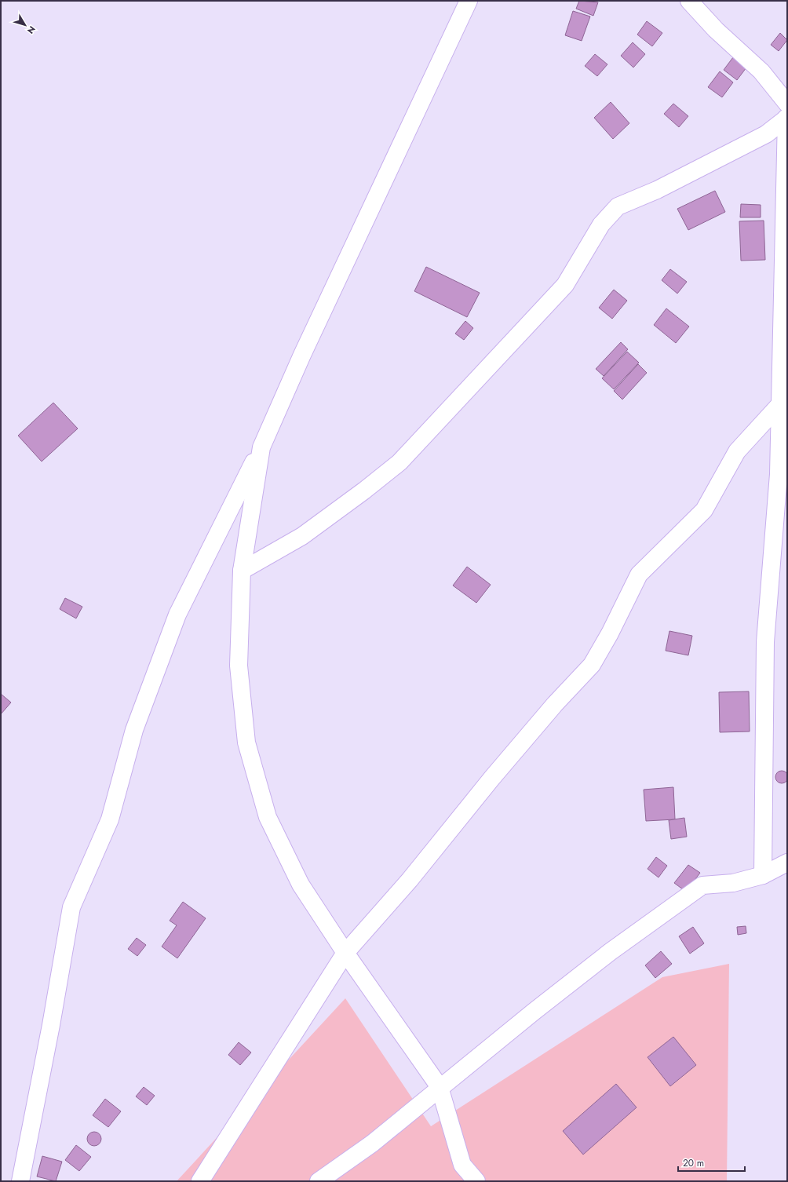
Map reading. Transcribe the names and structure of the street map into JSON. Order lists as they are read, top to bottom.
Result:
{
  "scale_bar": "20 m",
  "north": "bottom right"
}
